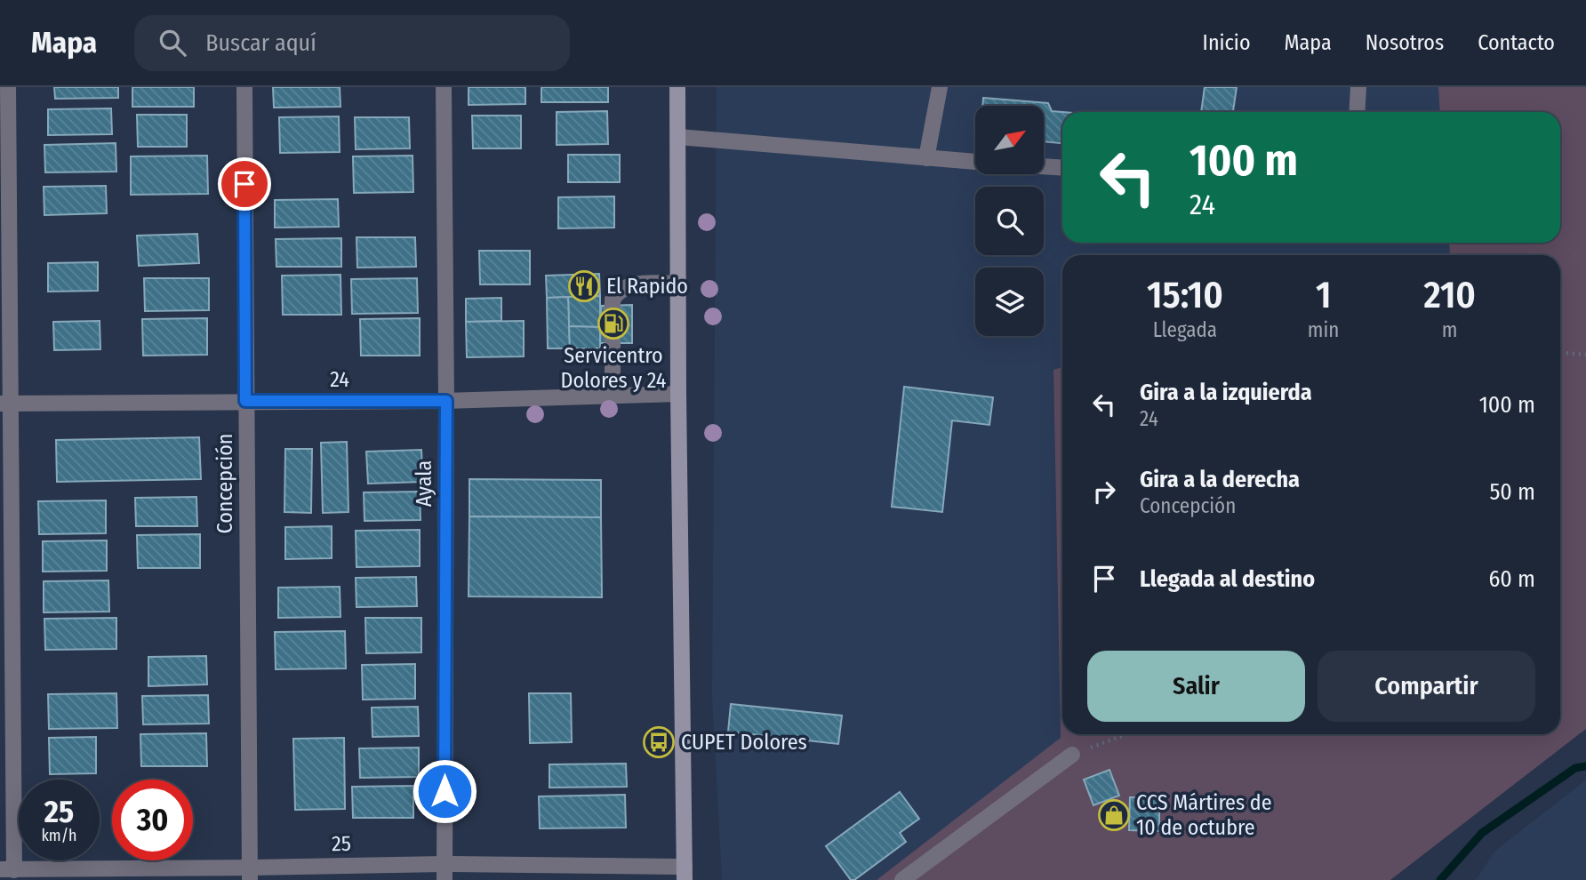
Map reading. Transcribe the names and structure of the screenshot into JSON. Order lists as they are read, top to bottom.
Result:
{
  "streets": {
    "street": [
      "24",
      "Concepción",
      "Ayala",
      "25"
    ]
  },
  "crossings": [
    ["24", "Concepción"],
    ["24", "Ayala"],
    ["Concepción", "25"],
    ["Ayala", "25"]
  ],
  "places": {
    "restaurant": ["El Rapido"],
    "fuel station": ["Servicentro Dolores y 24"],
    "bus stop": ["CUPET Dolores"],
    "shop": ["CCS Mártires de 10 de octubre"]
  },
  "north": "top right",
  "page": {
    "header": "Mapa",
    "search": "Buscar aquí",
    "nav": [
      "Inicio",
      "Mapa",
      "Nosotros",
      "Contacto"
    ],
    "turn": ["100 m", "24"],
    "eta": [
      "15:10",
      "Llegada",
      "1",
      "min",
      "210",
      "m"
    ],
    "list": [
      {
        "name": "Gira a la izquierda",
        "note": "24",
        "value": "100 m"
      },
      {
        "name": "Gira a la derecha",
        "note": "Concepción",
        "value": "50 m"
      },
      {
        "name": "Llegada al destino",
        "value": "60 m"
      }
    ],
    "buttons": ["Salir", "Compartir"],
    "speed": "25 km/h",
    "limit": "30"
  }
}
